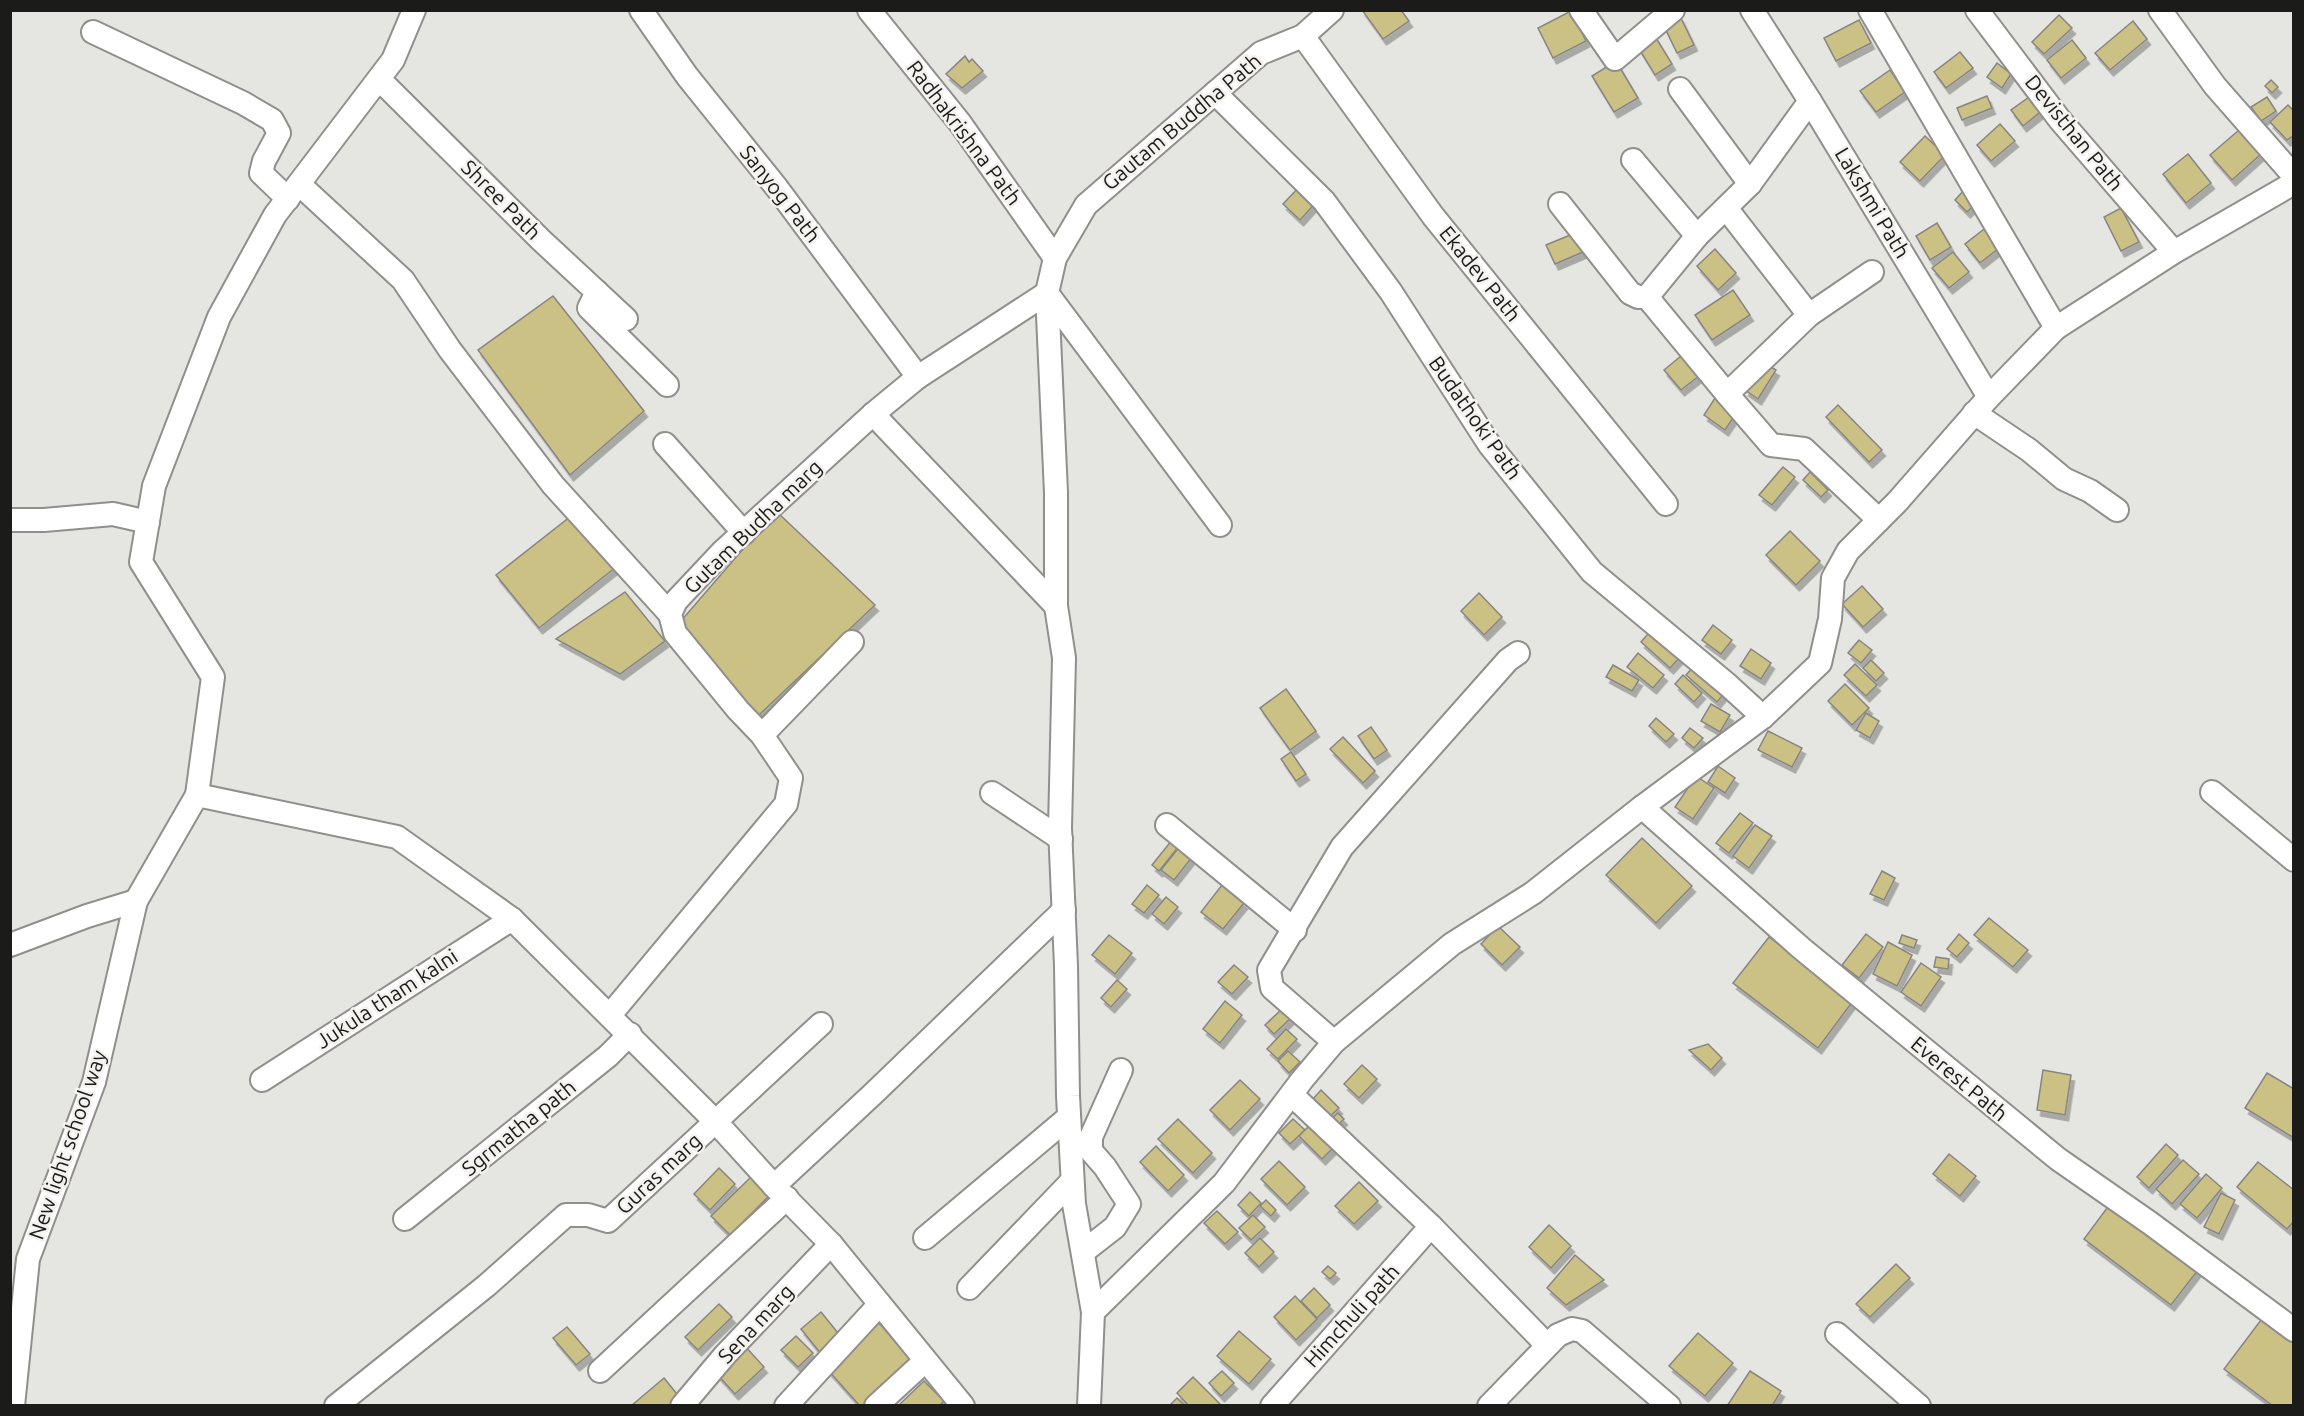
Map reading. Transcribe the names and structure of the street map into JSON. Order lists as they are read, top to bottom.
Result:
{
  "streets": {
    "street": [
      "Gautam Buddha Path",
      "Radhakrishna Path",
      "Devisthan Path",
      "Sanyog Path",
      "Shree Path",
      "Lakshmi Path",
      "Ekadev Path",
      "Budathoki Path",
      "Gutam Budha marg",
      "Jukula tham kalni",
      "Everest Path",
      "Sgrmatha path",
      "New light school way",
      "Guras marg",
      "Himchuli path",
      "Sena marg"
    ]
  },
  "crossings": [
    ["Gautam Buddha Path", "Radhakrishna Path"],
    ["Gautam Buddha Path", "Ekadev Path"],
    ["Gautam Buddha Path", "Budathoki Path"],
    ["Sanyog Path", "Gutam Budha marg"]
  ]
}
